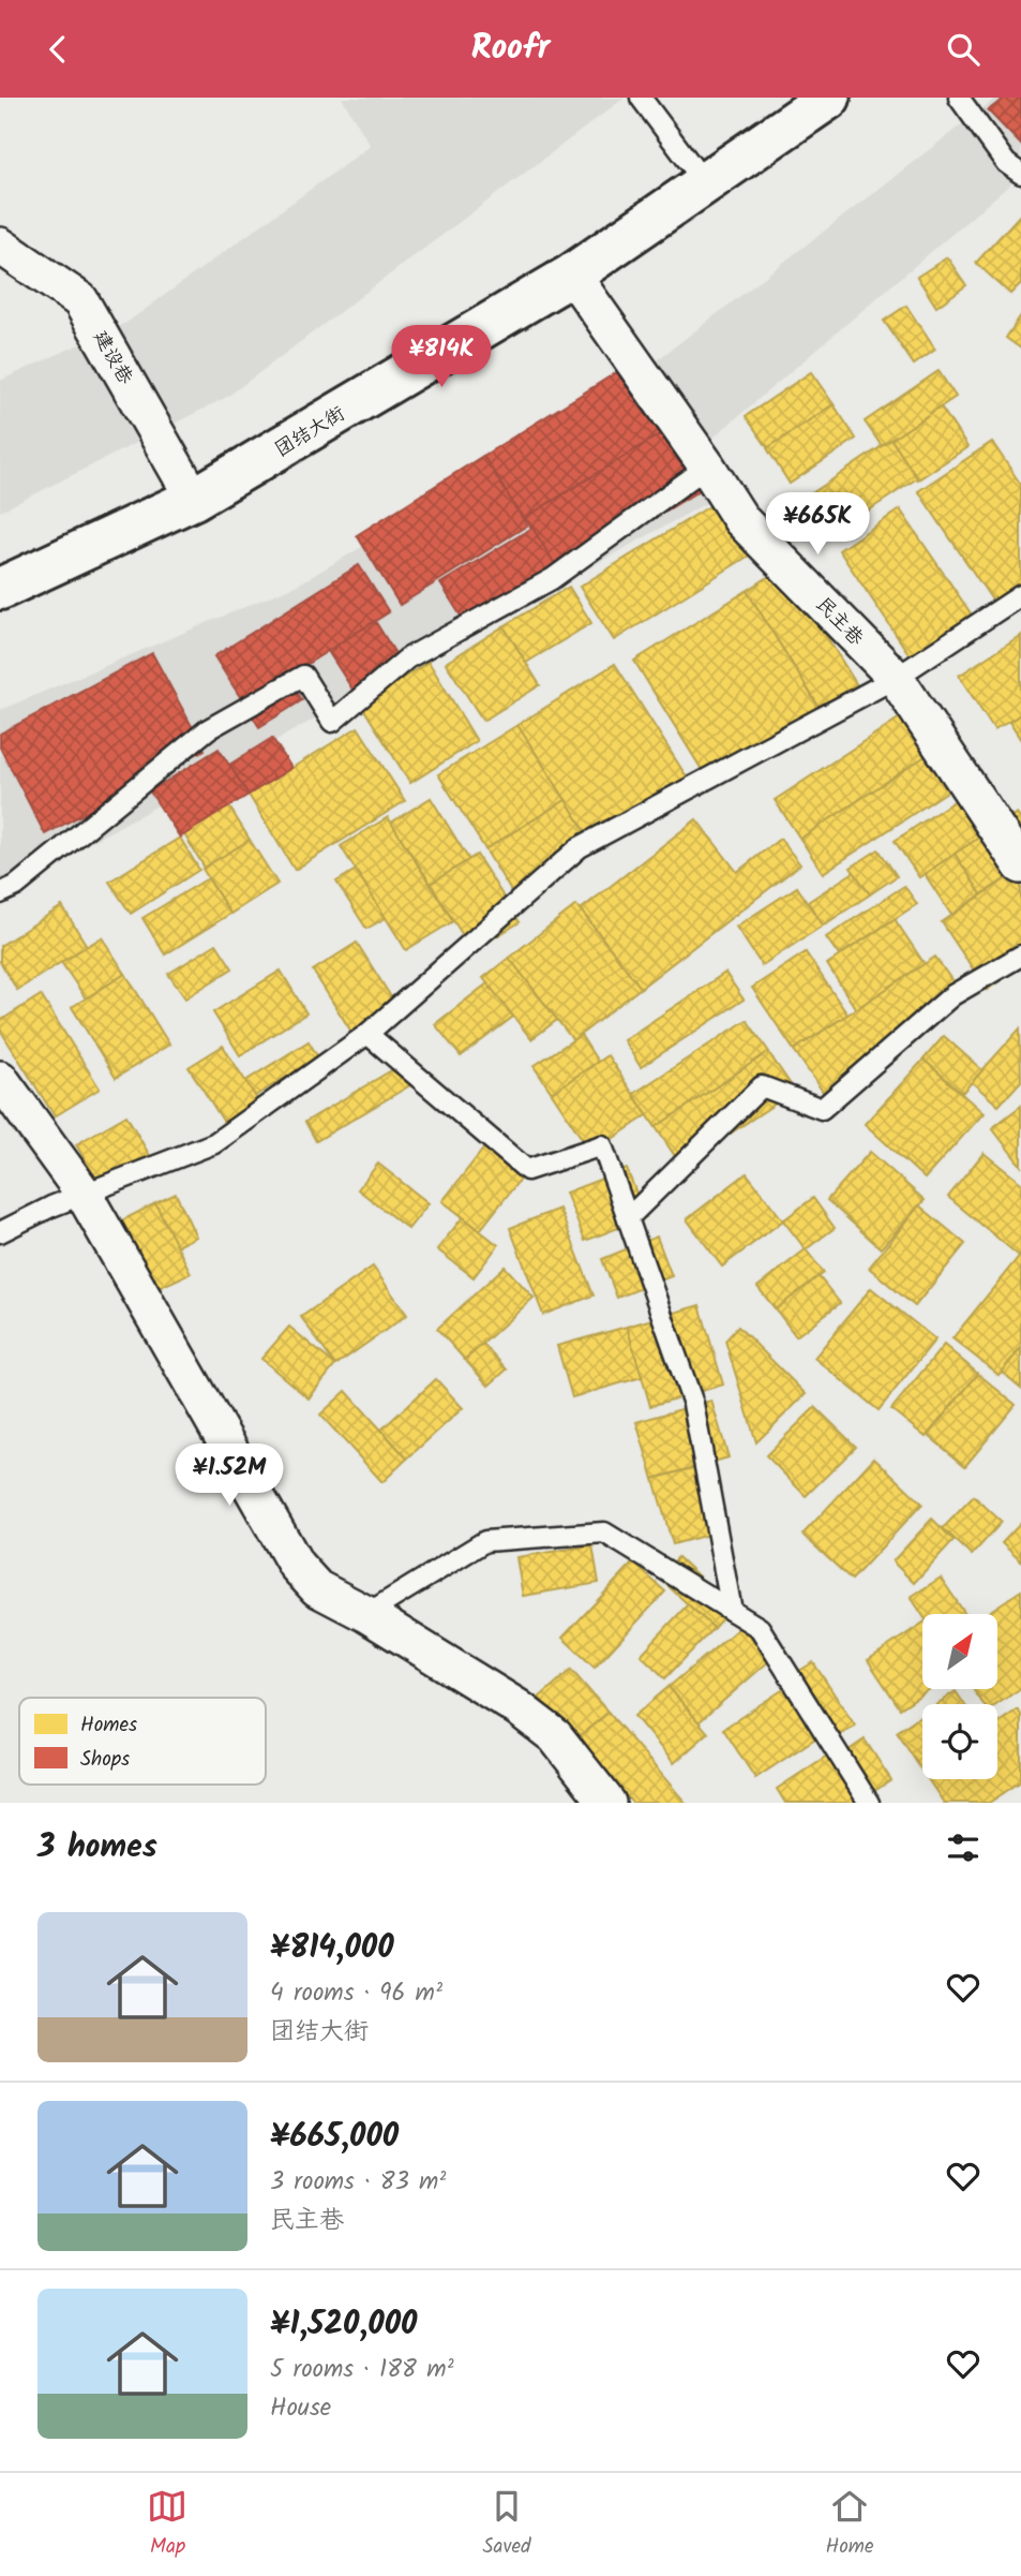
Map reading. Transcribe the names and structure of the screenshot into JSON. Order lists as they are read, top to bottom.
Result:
{
  "streets": {
    "main road": ["团结大街"],
    "street": ["建设巷", "民主巷"]
  },
  "crossings": [
    ["建设巷", "团结大街"],
    ["团结大街", "民主巷"]
  ],
  "legend": ["Homes", "Shops"],
  "north": "top right",
  "page": {
    "header": "Roofr",
    "price": ["¥814K", "¥665K", "¥1.52M"],
    "heading": "3 homes",
    "list": [
      {
        "name": "¥814,000",
        "note": "4 rooms · 96 m² · 团结大街"
      },
      {
        "name": "¥665,000",
        "note": "3 rooms · 83 m² · 民主巷"
      },
      {
        "name": "¥1,520,000",
        "note": "5 rooms · 188 m² · House"
      }
    ],
    "tabs": ["Map", "Saved", "Home"]
  }
}
